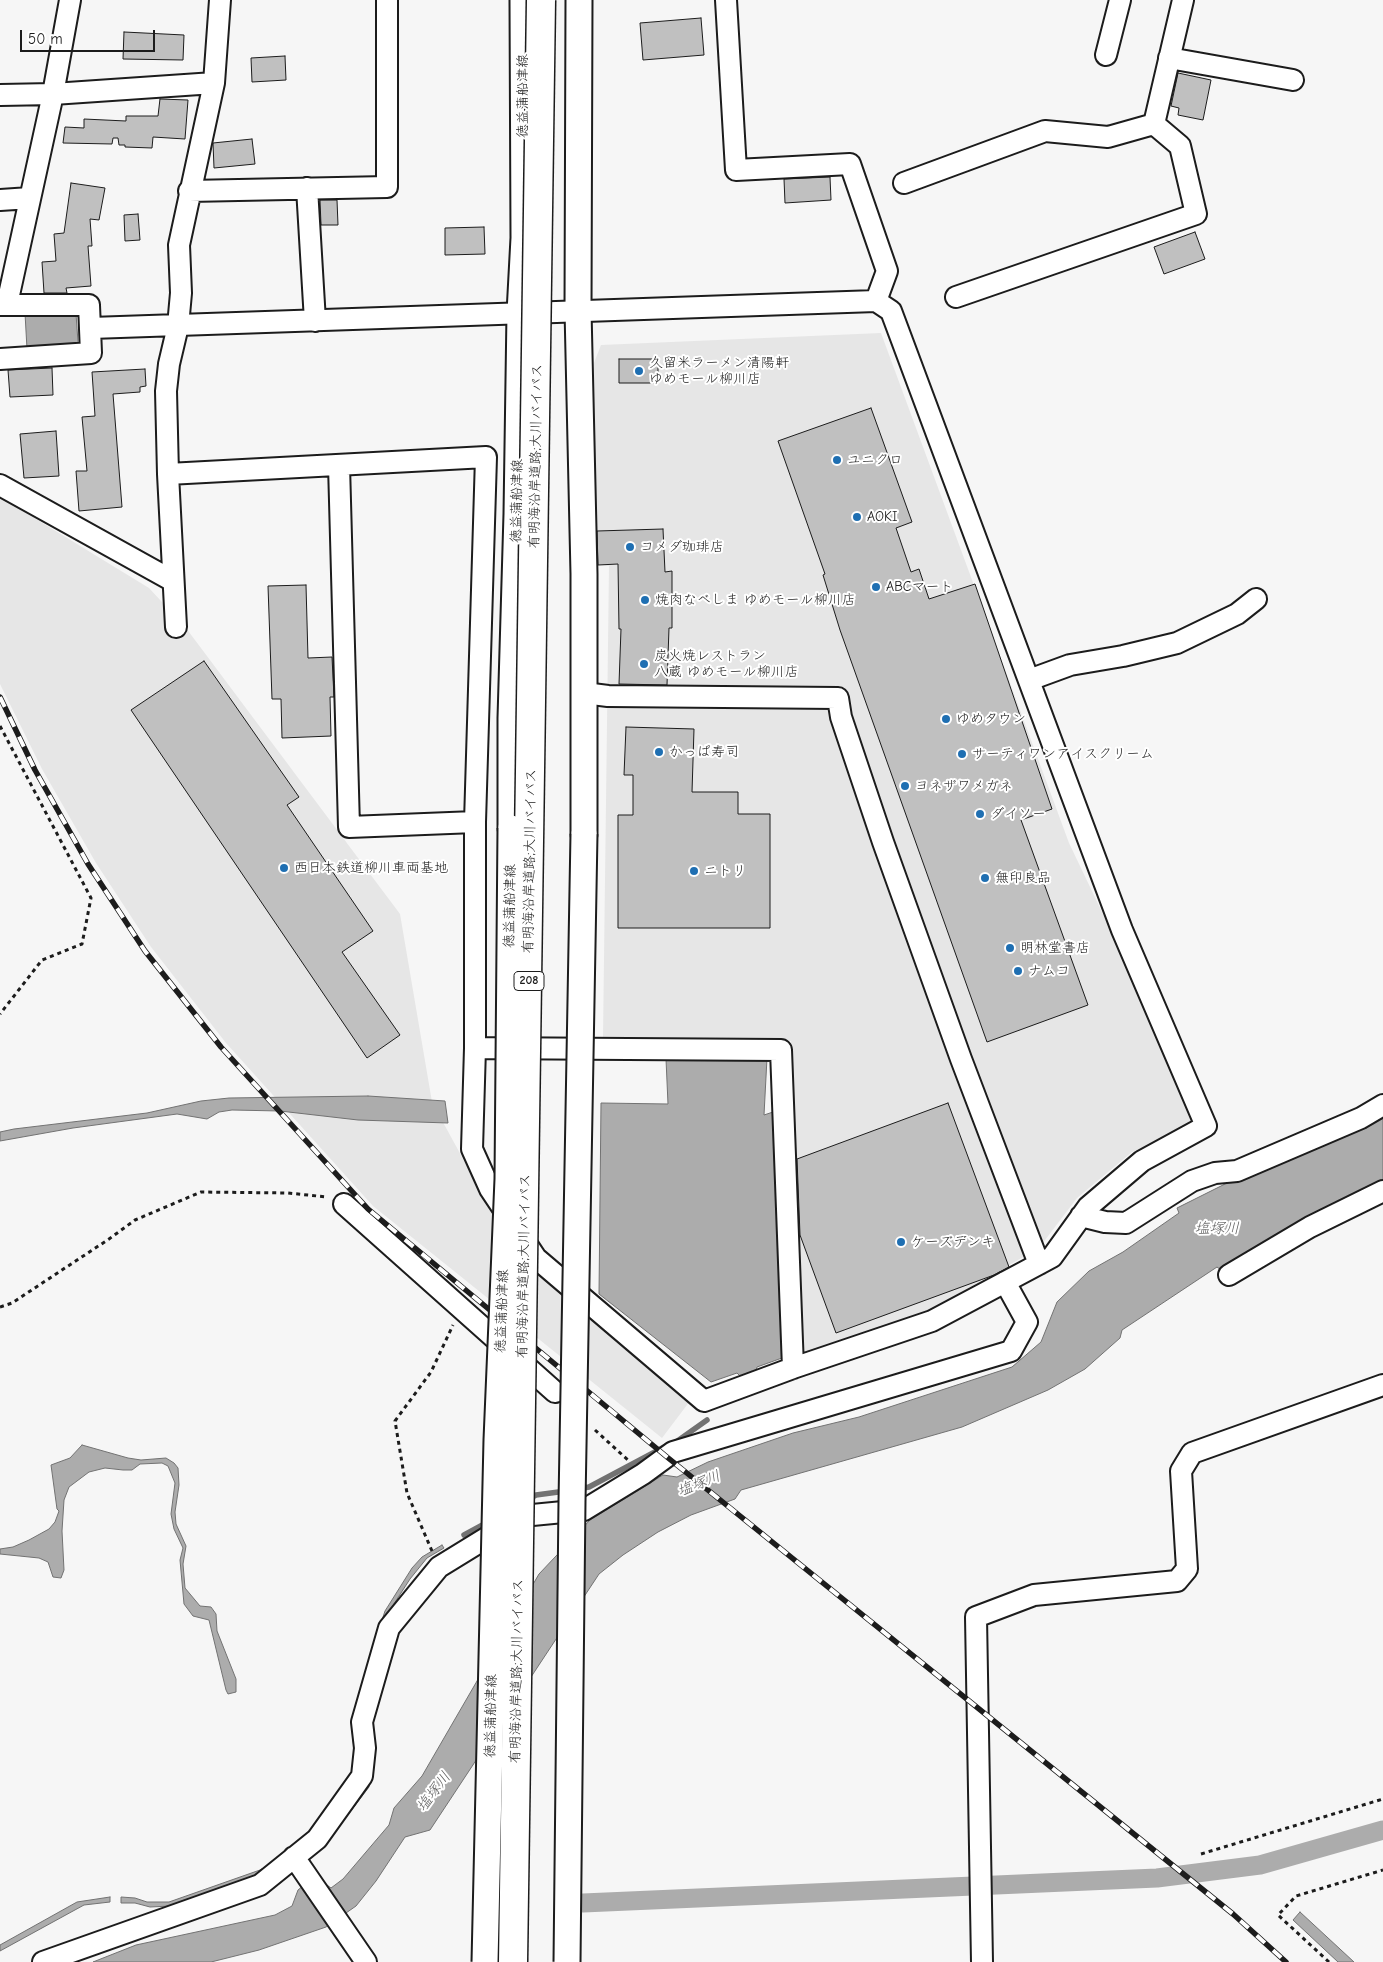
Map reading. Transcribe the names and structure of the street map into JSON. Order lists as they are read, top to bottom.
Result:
{
  "streets": {
    "highway": ["有明海沿岸道路;大川バイパス", "208"],
    "main road": ["徳益蒲船津線"]
  },
  "water": ["塩塚川"],
  "places": [
    "久留米ラーメン清陽軒 ゆめモール柳川店",
    "ユニクロ",
    "AOKI",
    "コメダ珈琲店",
    "ABCマート",
    "焼肉なべしま ゆめモール柳川店",
    "炭火焼レストラン 八蔵 ゆめモール柳川店",
    "ゆめタウン",
    "かっぱ寿司",
    "サーティワンアイスクリーム",
    "ヨネザワメガネ",
    "ダイソー",
    "西日本鉄道柳川車両基地",
    "ニトリ",
    "無印良品",
    "明林堂書店",
    "ナムコ",
    "ケーズデンキ"
  ],
  "scale_bar": "50 m"
}
